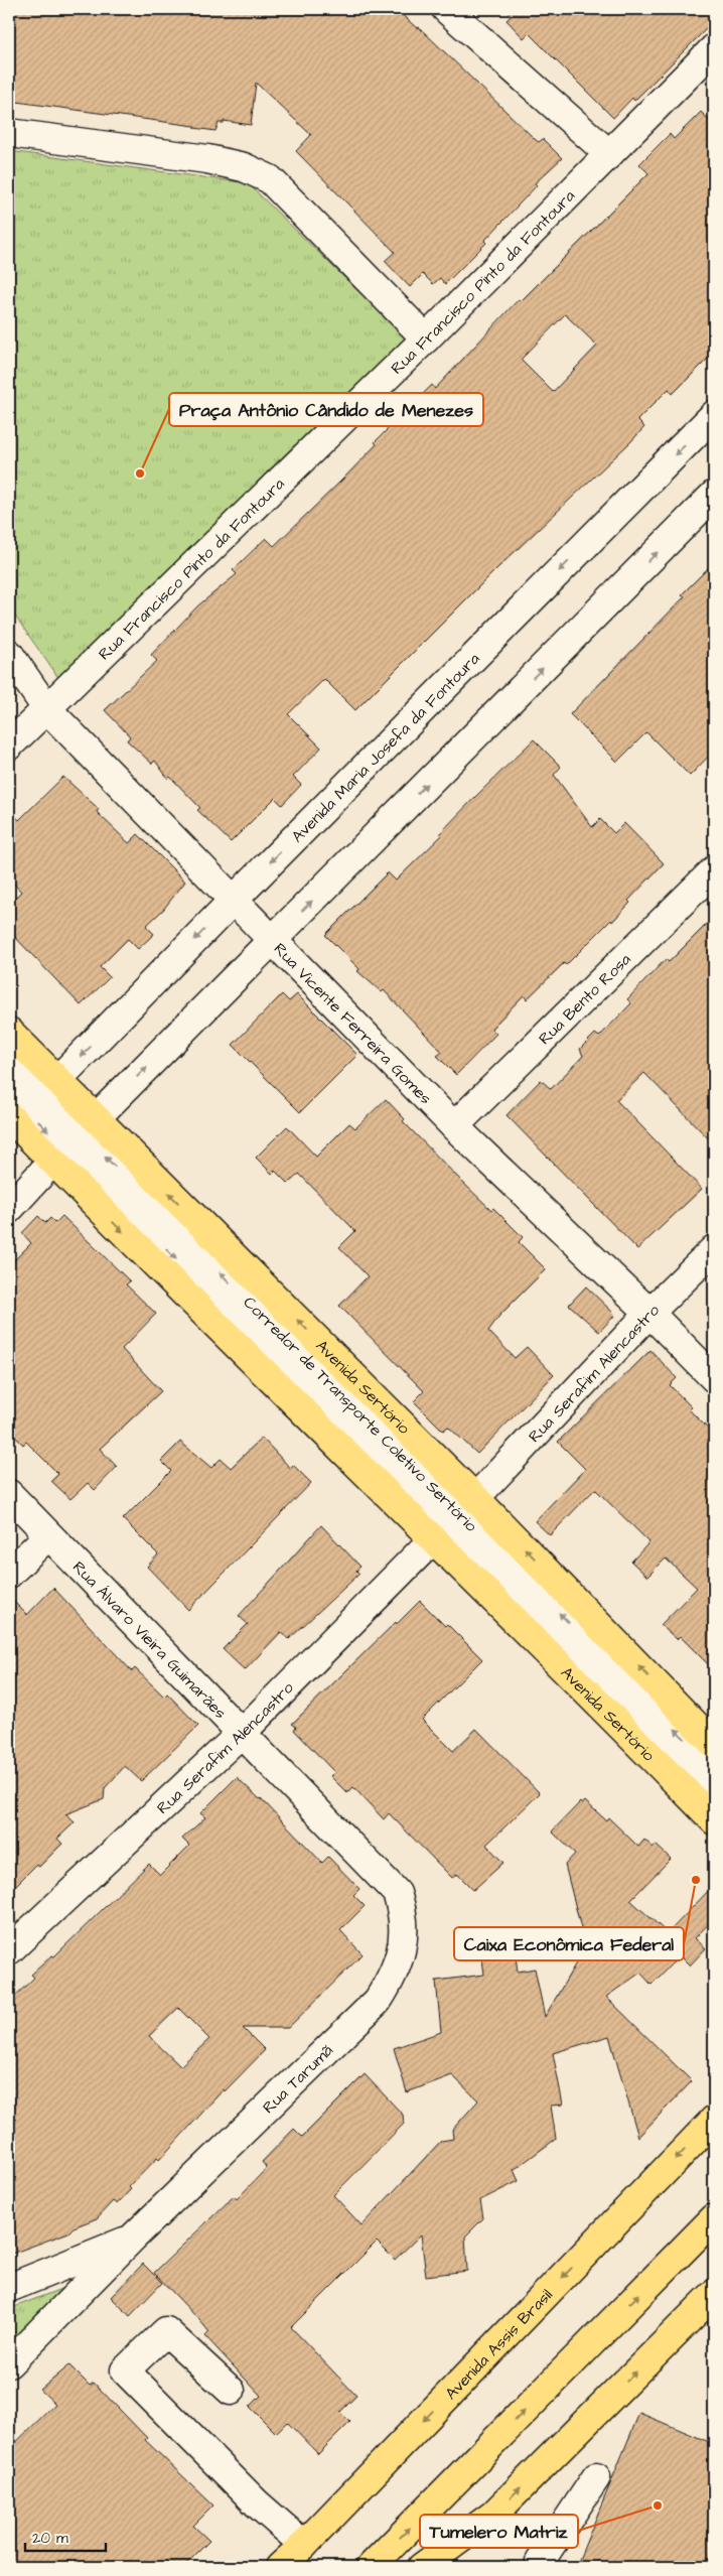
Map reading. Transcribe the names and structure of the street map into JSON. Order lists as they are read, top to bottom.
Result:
{
  "streets": {
    "main road": ["Avenida Sertório", "Avenida Assis Brasil"],
    "street": [
      "Rua Francisco Pinto da Fontoura",
      "Avenida Maria Josefa da Fontoura",
      "Rua Bento Rosa",
      "Rua Vicente Ferreira Gomes",
      "Rua Serafim Alencastro",
      "Corredor de Transporte Coletivo Sertório",
      "Rua Álvaro Vieira Guimarães",
      "Rua Tarumã"
    ]
  },
  "crossings": [
    ["Rua Francisco Pinto da Fontoura", "Rua Vicente Ferreira Gomes"],
    ["Avenida Maria Josefa da Fontoura", "Rua Vicente Ferreira Gomes"],
    ["Avenida Maria Josefa da Fontoura", "Avenida Sertório"],
    ["Rua Bento Rosa", "Rua Vicente Ferreira Gomes"],
    ["Rua Vicente Ferreira Gomes", "Rua Serafim Alencastro"],
    ["Rua Serafim Alencastro", "Avenida Sertório"],
    ["Rua Serafim Alencastro", "Rua Álvaro Vieira Guimarães"],
    ["Rua Álvaro Vieira Guimarães", "Rua Tarumã"]
  ],
  "places": ["Praça Antônio Cândido de Menezes", "Caixa Econômica Federal", "Tumelero Matriz"],
  "scale_bar": "20 m"
}
